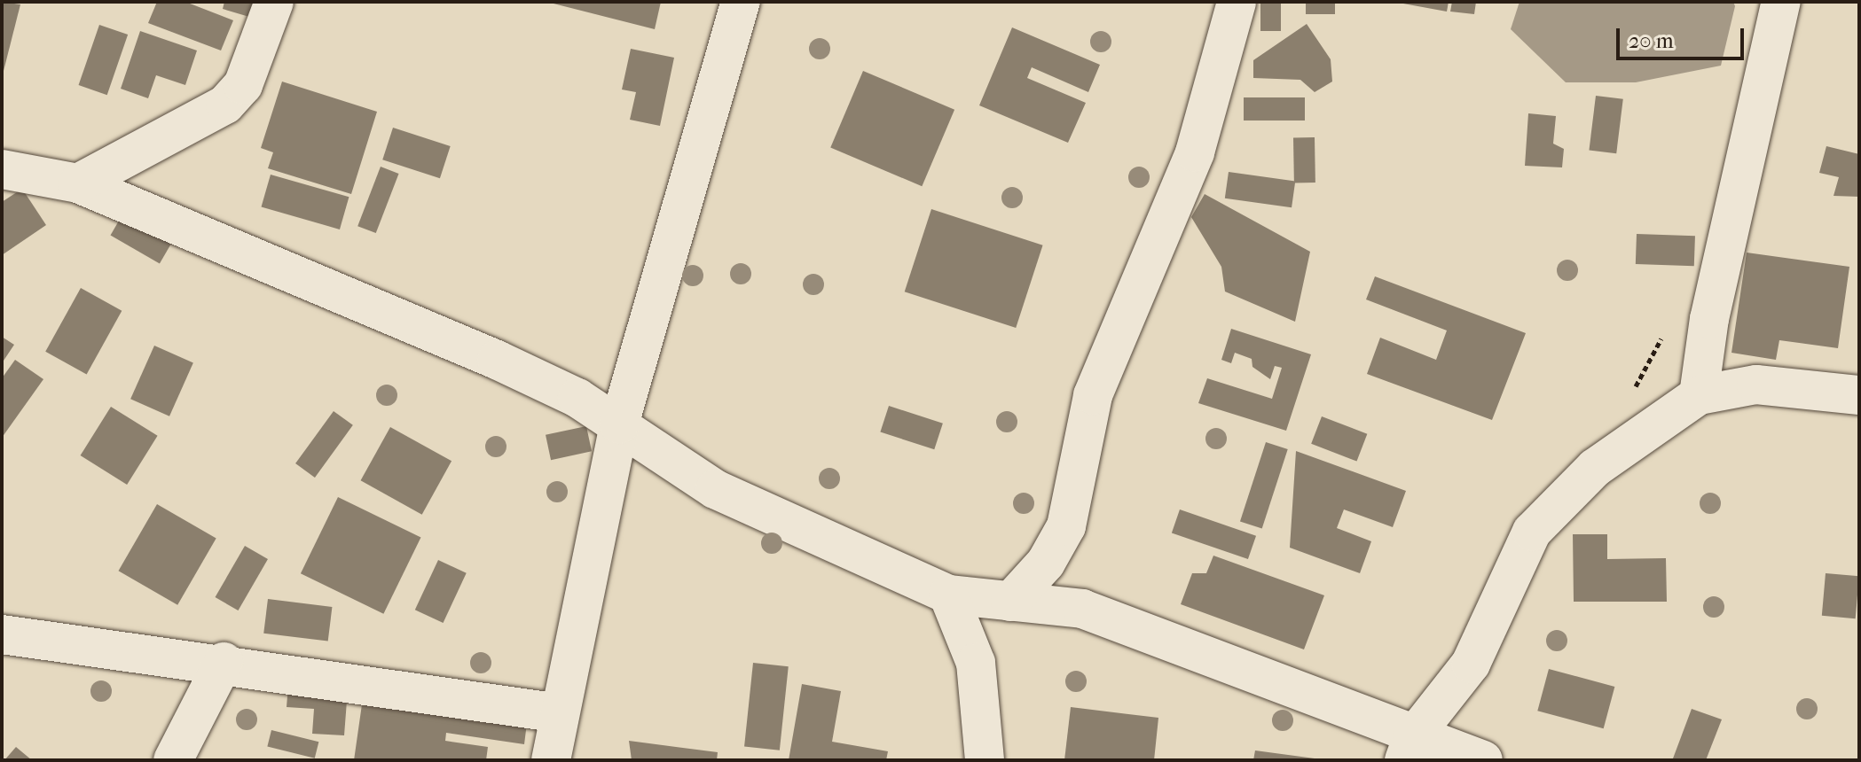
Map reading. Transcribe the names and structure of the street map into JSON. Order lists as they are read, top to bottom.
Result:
{
  "scale_bar": "20 m"
}
